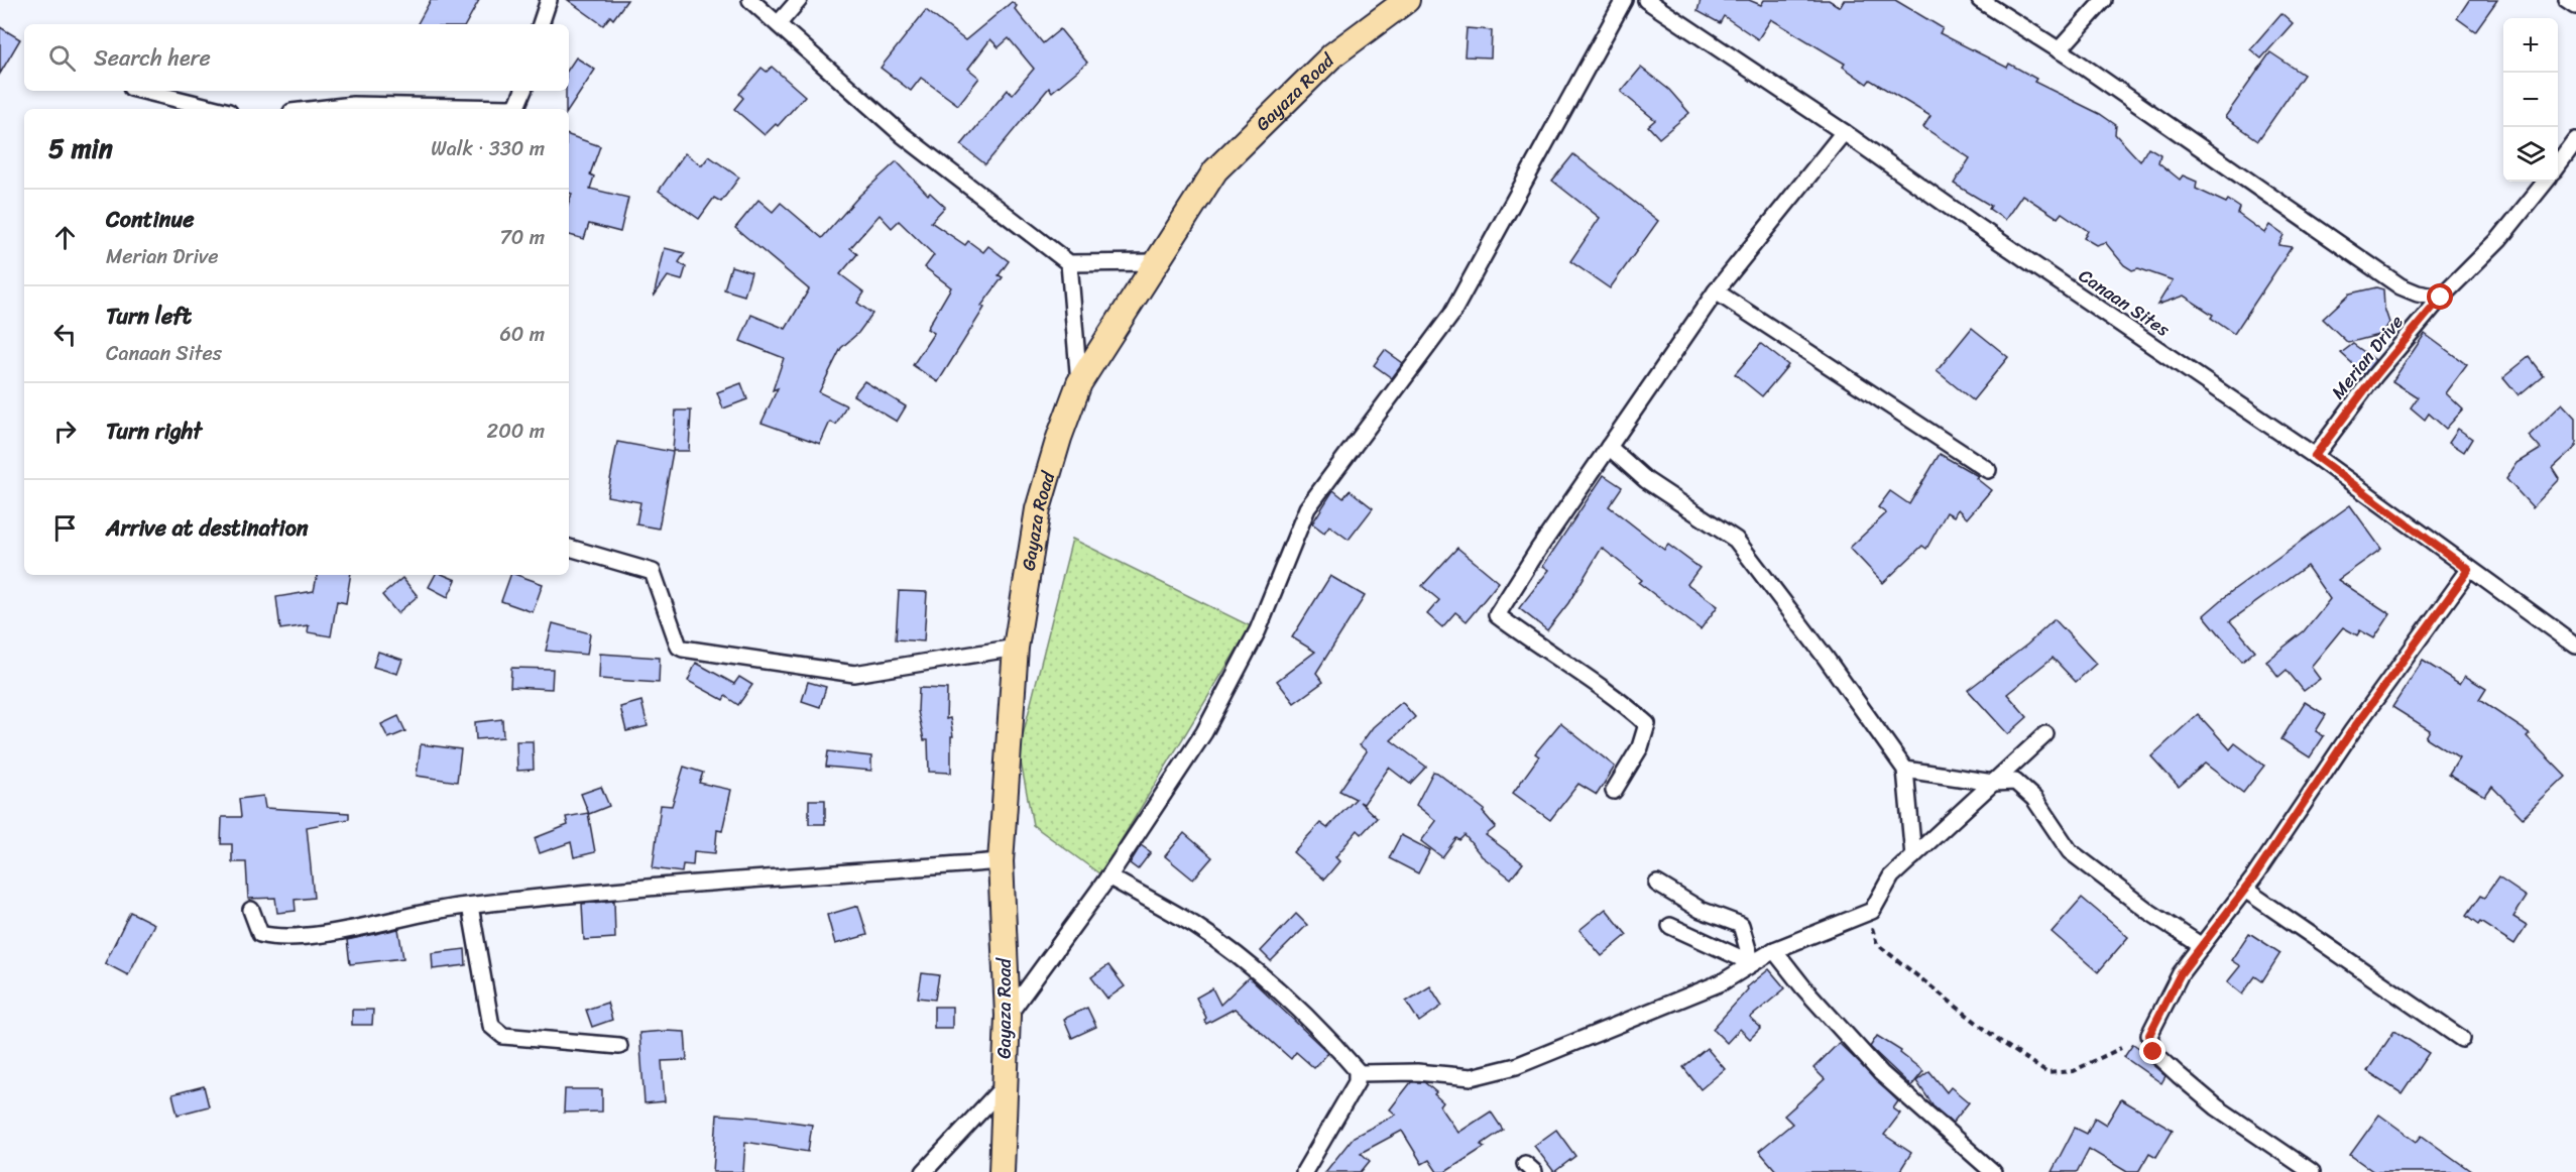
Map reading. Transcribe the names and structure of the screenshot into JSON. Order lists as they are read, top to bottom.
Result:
{
  "streets": {
    "main road": ["Gayaza Road"],
    "street": ["Canaan Sites", "Merian Drive"]
  },
  "crossings": [
    ["Canaan Sites", "Merian Drive"]
  ],
  "page": {
    "map_buttons": ["+", "−"],
    "search": "Search here",
    "heading": ["5 min", "Walk · 330 m"],
    "list": [
      ["Continue", "Merian Drive", "70 m"],
      ["Turn left", "Canaan Sites", "60 m"],
      ["Turn right", "200 m"],
      "Arrive at destination"
    ]
  }
}
